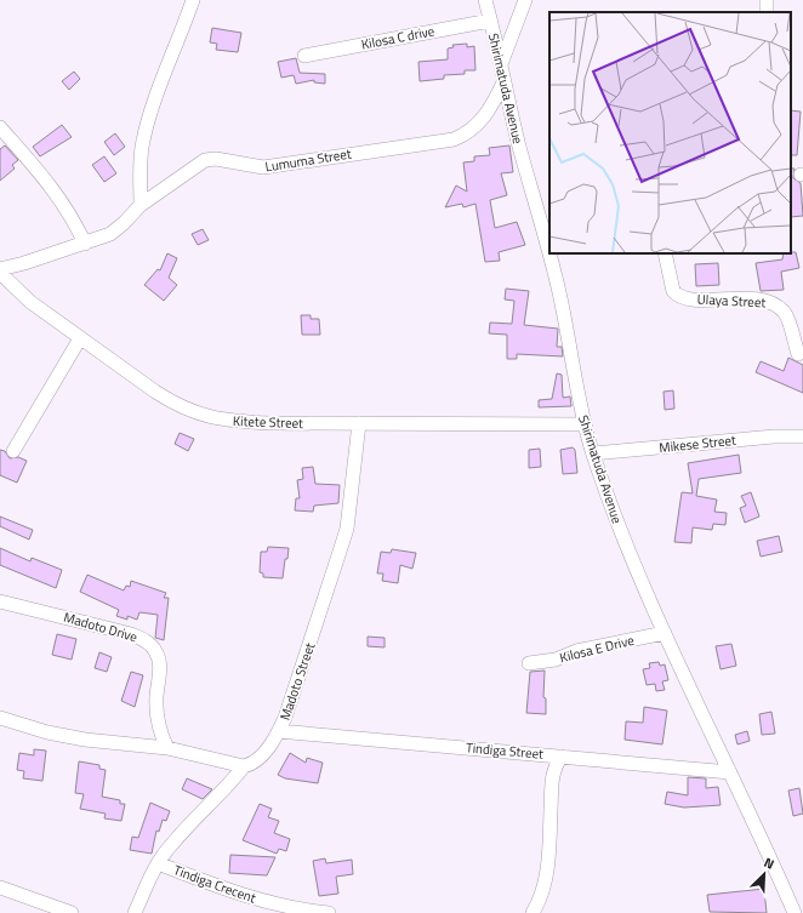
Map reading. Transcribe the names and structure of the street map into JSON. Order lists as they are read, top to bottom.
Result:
{
  "streets": {
    "street": [
      "Kilosa C drive",
      "Shirimatuda Avenue",
      "Lumuma Street",
      "Ulaya Street",
      "Kitete Street",
      "Mikese Street",
      "Madoto Drive",
      "Kilosa E Drive",
      "Madoto Street",
      "Tindiga Street",
      "Tindiga Crecent"
    ]
  },
  "crossings": [
    ["Kilosa C drive", "Shirimatuda Avenue"],
    ["Shirimatuda Avenue", "Lumuma Street"],
    ["Shirimatuda Avenue", "Kitete Street"],
    ["Shirimatuda Avenue", "Mikese Street"],
    ["Shirimatuda Avenue", "Kilosa E Drive"],
    ["Shirimatuda Avenue", "Tindiga Street"],
    ["Lumuma Street", "Kitete Street"],
    ["Kitete Street", "Madoto Street"],
    ["Madoto Street", "Tindiga Street"],
    ["Madoto Street", "Tindiga Crecent"]
  ],
  "north": "top right"
}
